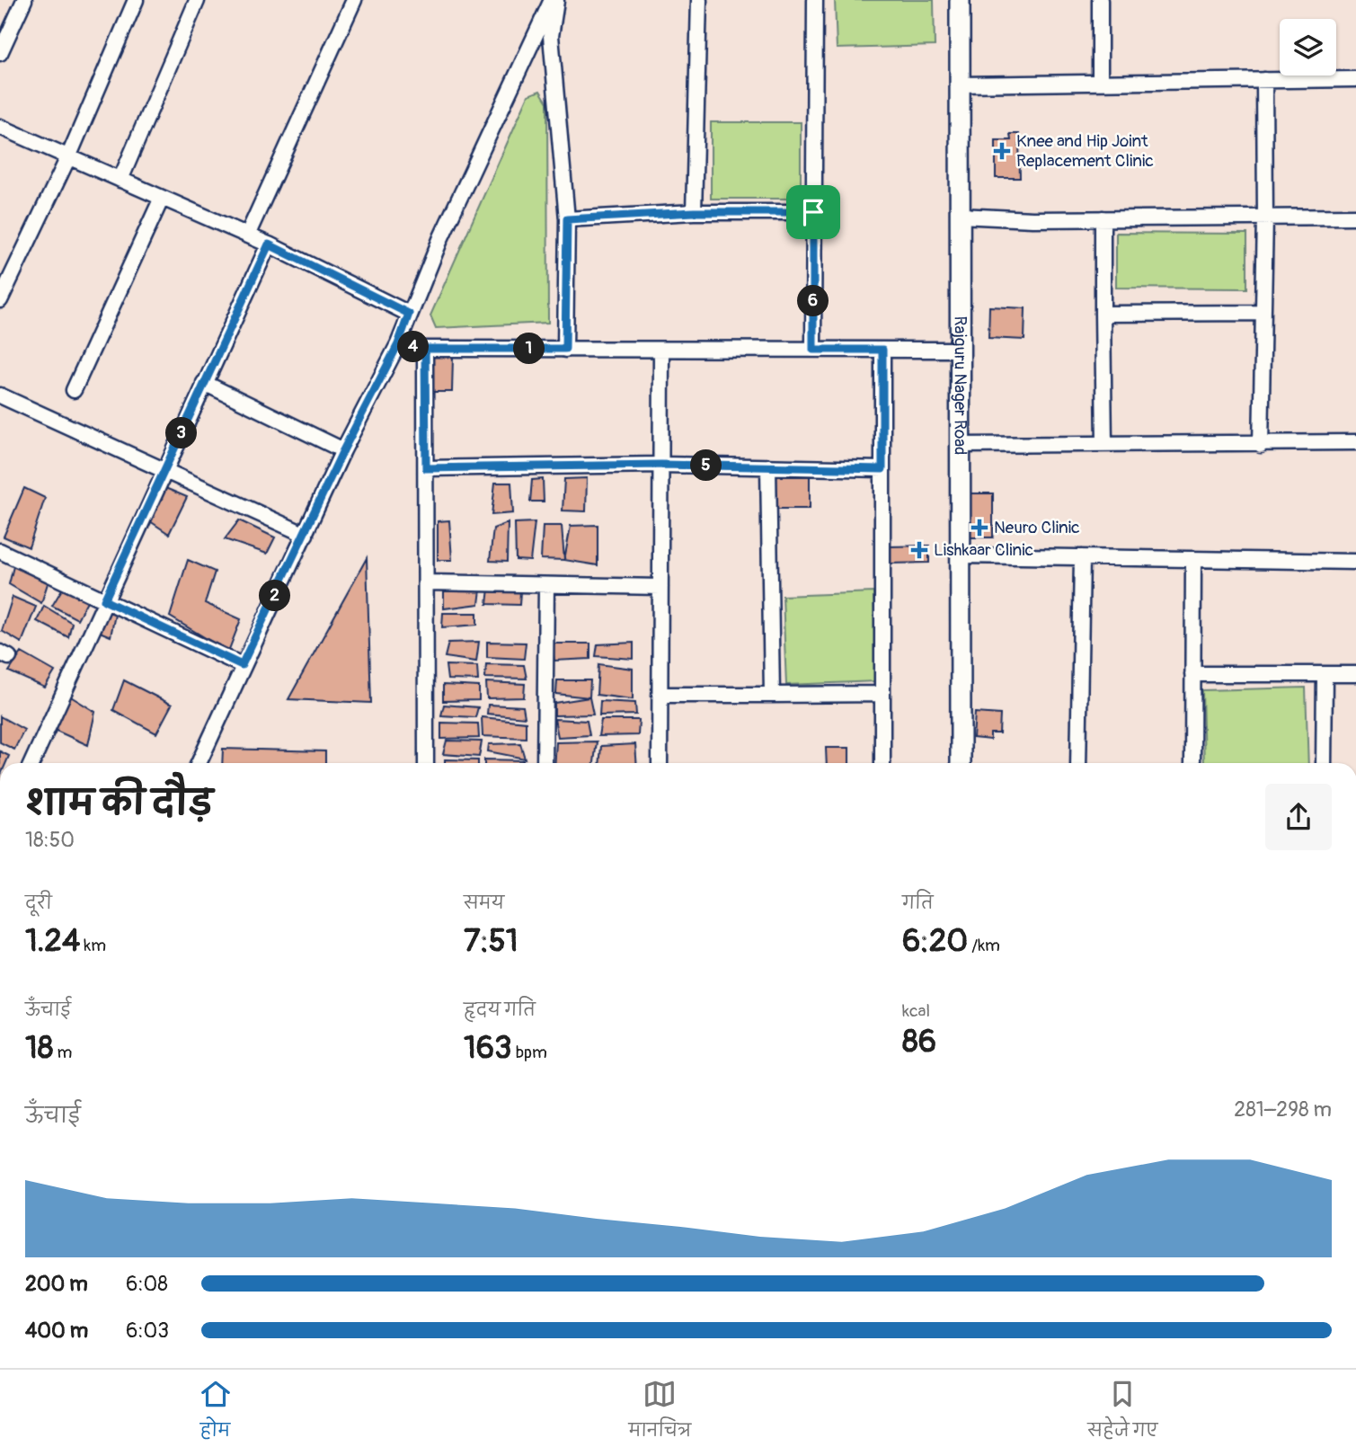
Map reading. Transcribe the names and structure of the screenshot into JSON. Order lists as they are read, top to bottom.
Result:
{
  "streets": {
    "street": ["Rajguru Nager Road"]
  },
  "places": {
    "health": ["Knee and Hip Joint Replacement Clinic", "Neuro Clinic", "Lishkaar Clinic"]
  },
  "page": {
    "pins": [
      "6",
      "4",
      "1",
      "3",
      "5",
      "2"
    ],
    "heading": ["शाम की दौड़", "18:50"],
    "stats": [
      ["दूरी", "1.24 km"],
      ["समय", "7:51"],
      ["गति", "6:20 /km"],
      ["ऊँचाई", "18 m"],
      ["हृदय गति", "163 bpm"],
      ["kcal", "86"]
    ],
    "chart": ["ऊँचाई", "281–298 m"],
    "list": [
      {
        "name": "200 m",
        "note": "6:08"
      },
      {
        "name": "400 m",
        "note": "6:03"
      }
    ],
    "tabs": ["होम", "मानचित्र", "सहेजे गए"]
  }
}
